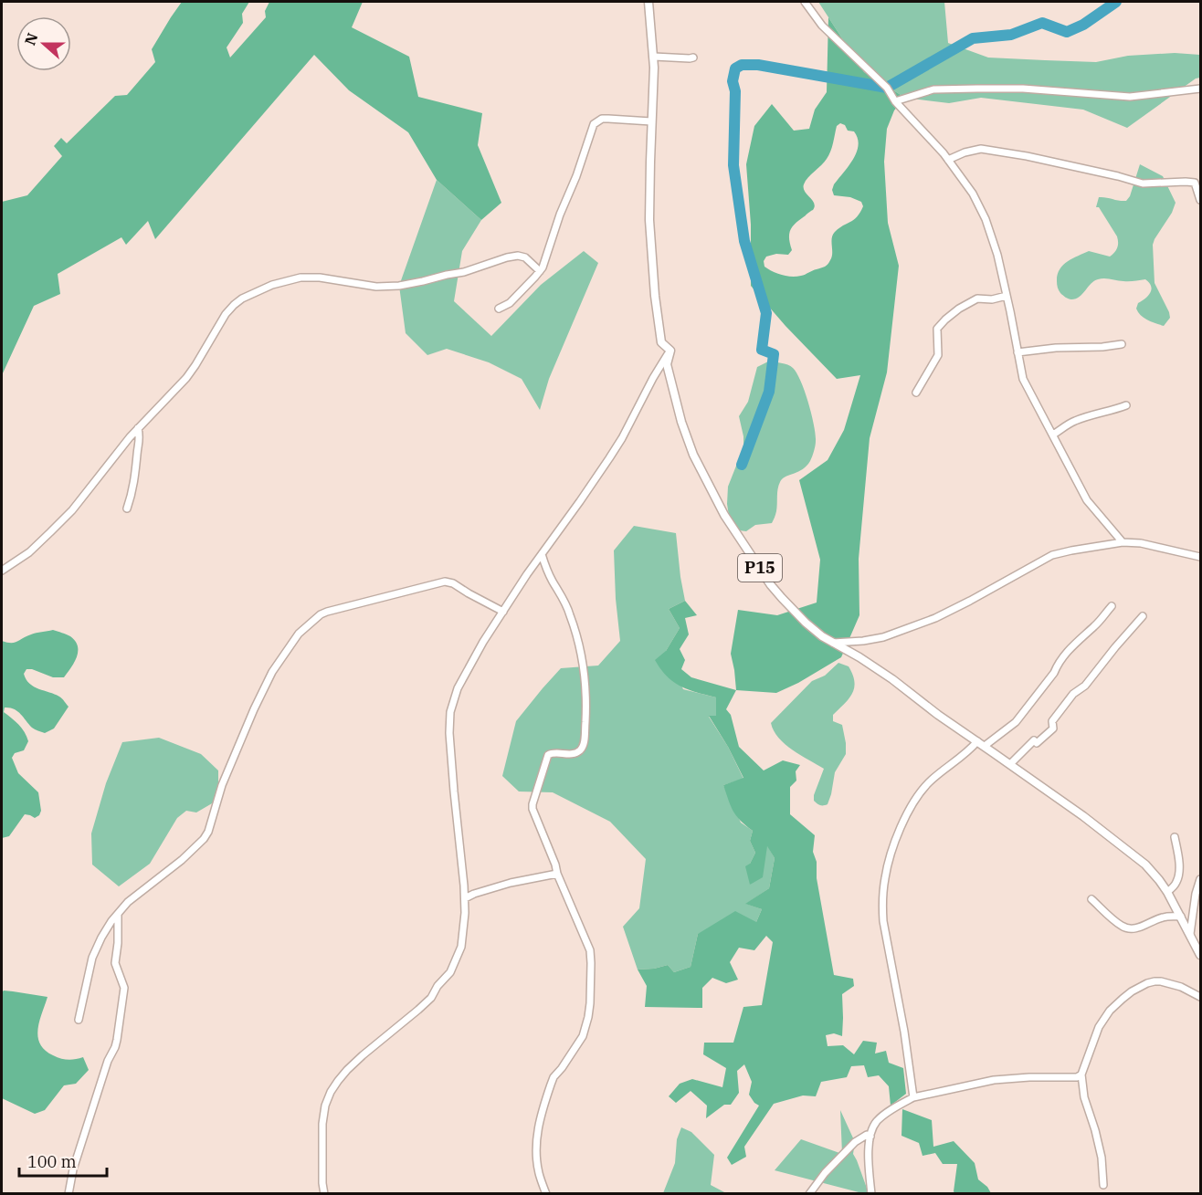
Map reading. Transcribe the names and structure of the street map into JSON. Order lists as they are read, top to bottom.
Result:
{
  "streets": {
    "main road": ["P15"]
  },
  "scale_bar": "100 m",
  "north": "left"
}
